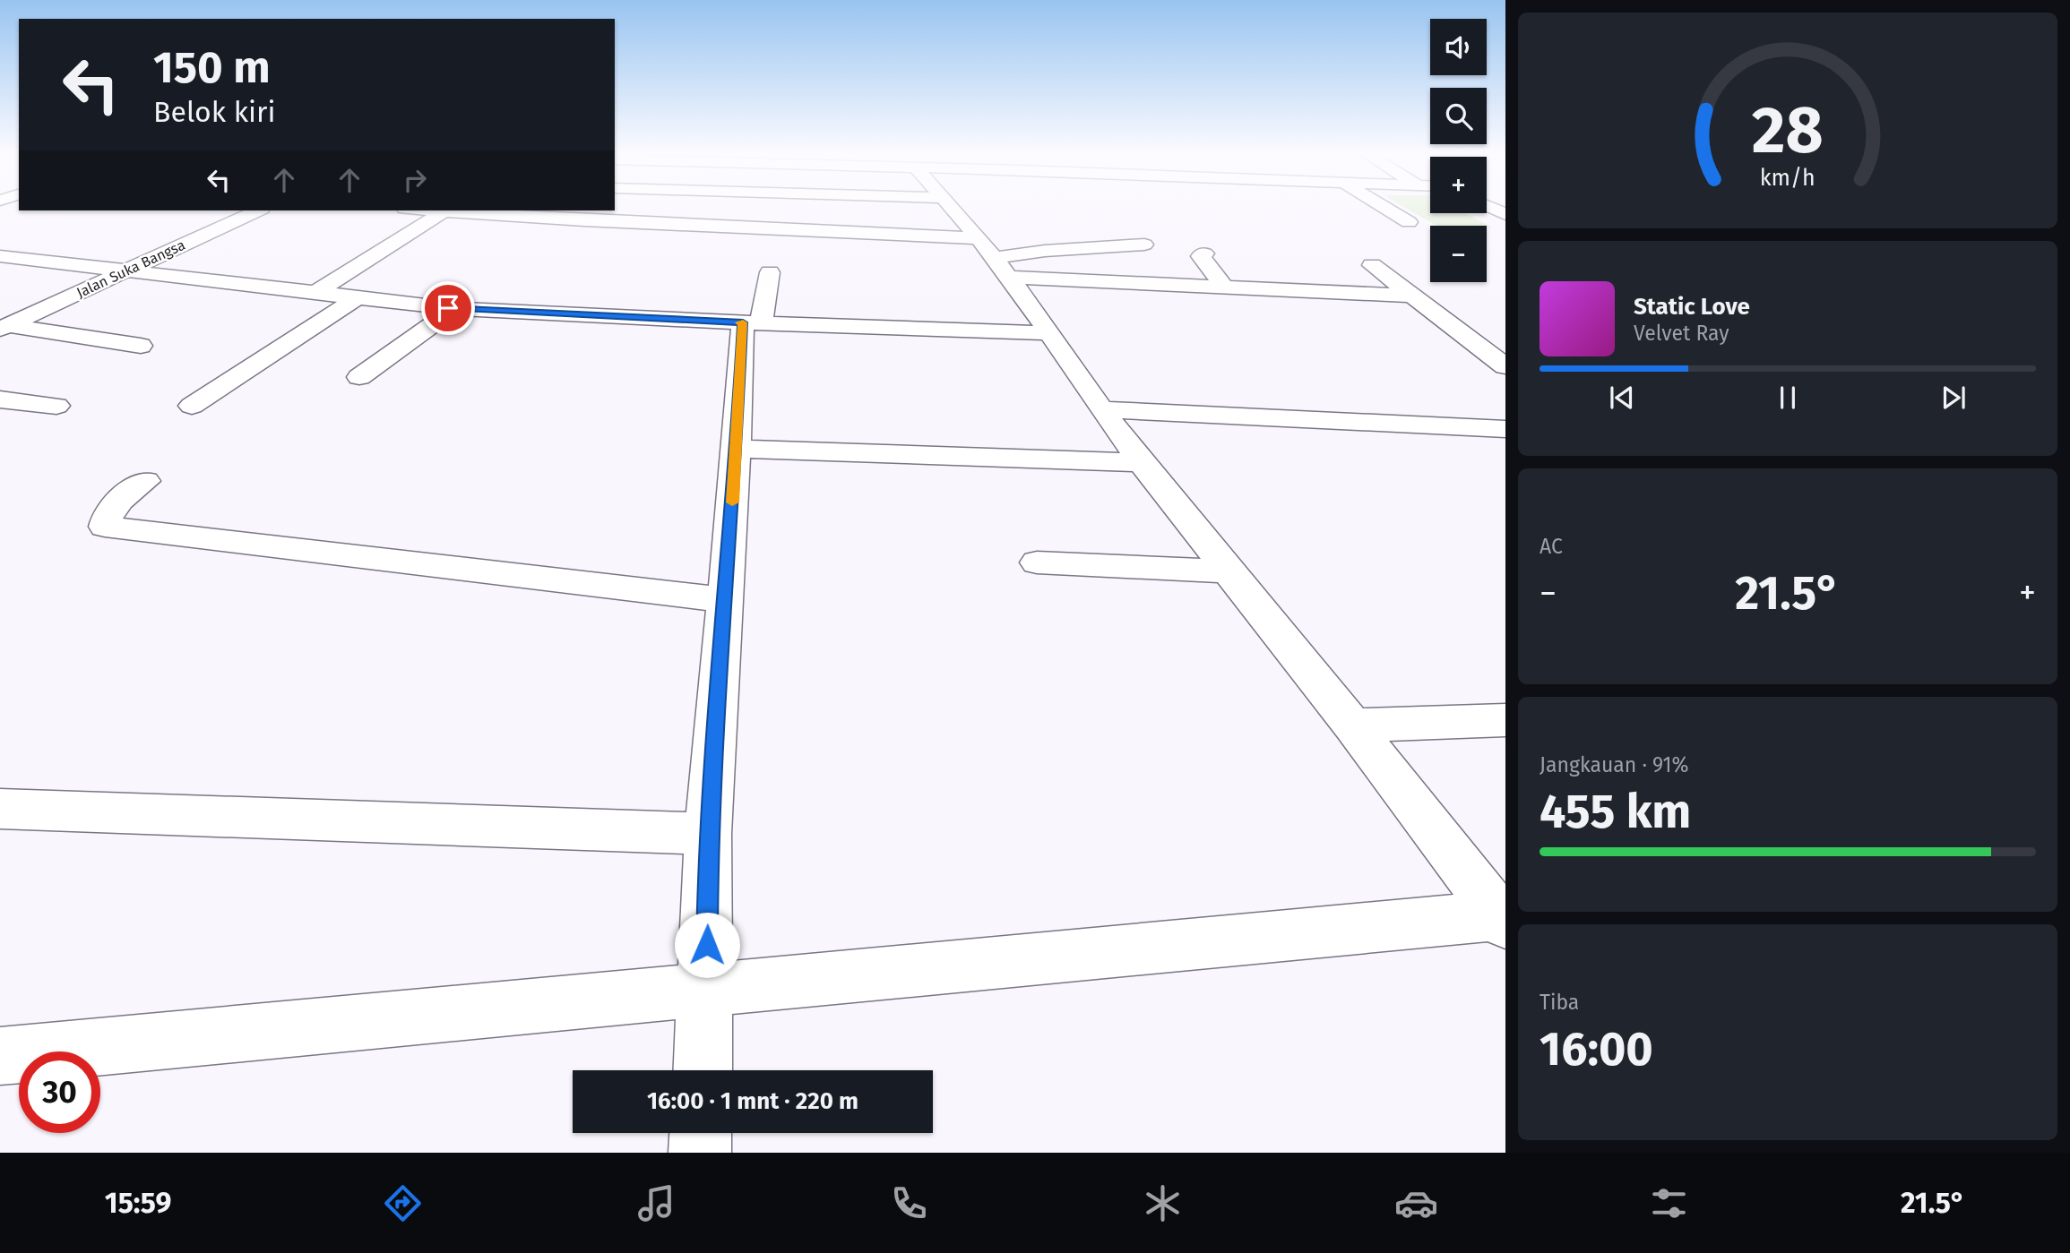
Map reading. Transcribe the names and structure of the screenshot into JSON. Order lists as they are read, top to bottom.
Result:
{
  "streets": {
    "street": ["Jalan Suka Bangsa"]
  },
  "page": {
    "map_buttons": ["+", "−"],
    "turn": ["150 m", "Belok kiri"],
    "song": ["Static Love", "Velvet Ray"],
    "tile": [
      "AC",
      ["Jangkauan · 91%", "455 km"],
      ["Tiba", "16:00"]
    ],
    "heat": ["−", "21.5°", "+"],
    "limit": "30",
    "trip": "16:00 · 1 mnt · 220 m",
    "tabs": ["15:59", "21.5°"],
    "gauge": ["28", "km/h"]
  }
}
